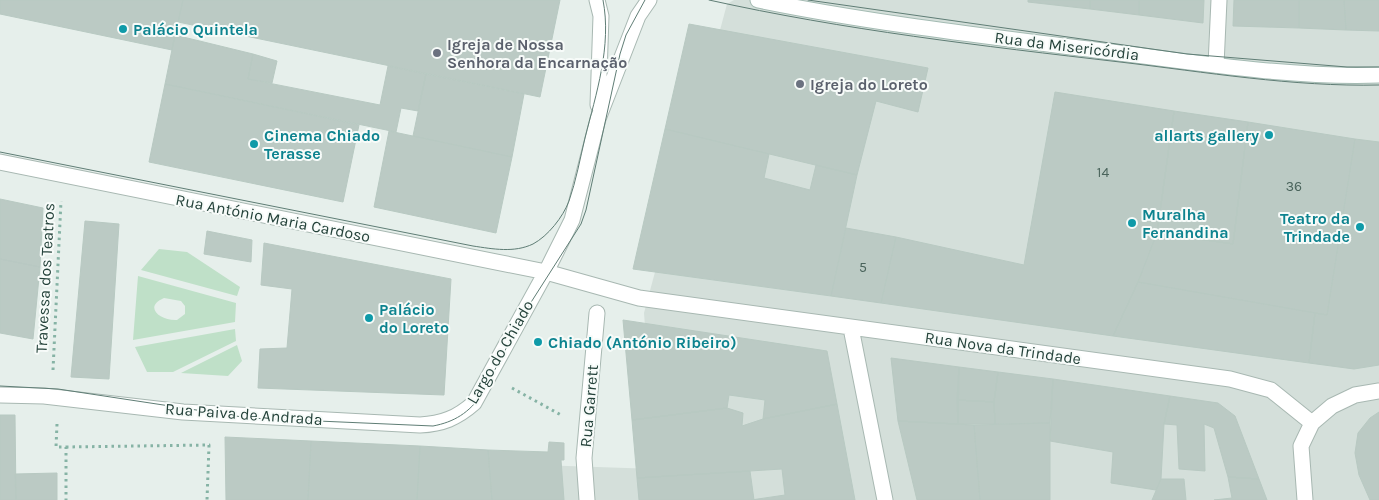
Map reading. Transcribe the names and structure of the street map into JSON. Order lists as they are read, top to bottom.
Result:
{
  "streets": {
    "street": [
      "Rua da Misericórdia",
      "Rua António Maria Cardoso",
      "Rua Nova da Trindade",
      "Largo do Chiado",
      "Rua Garrett",
      "Rua Paiva de Andrada"
    ],
    "path": ["Travessa dos Teatros"]
  },
  "crossings": [
    ["Rua António Maria Cardoso", "Travessa dos Teatros"],
    ["Rua António Maria Cardoso", "Rua Nova da Trindade"],
    ["Rua António Maria Cardoso", "Largo do Chiado"],
    ["Rua Nova da Trindade", "Largo do Chiado"],
    ["Largo do Chiado", "Rua Paiva de Andrada"]
  ],
  "places": [
    "Palácio Quintela",
    "Igreja de Nossa Senhora da Encarnação",
    "Igreja do Loreto",
    "allarts gallery",
    "Cinema Chiado Terasse",
    "Muralha Fernandina",
    "Teatro da Trindade",
    "Palácio do Loreto",
    "Chiado (António Ribeiro)"
  ],
  "house_numbers": ["14", "36", "5"]
}
